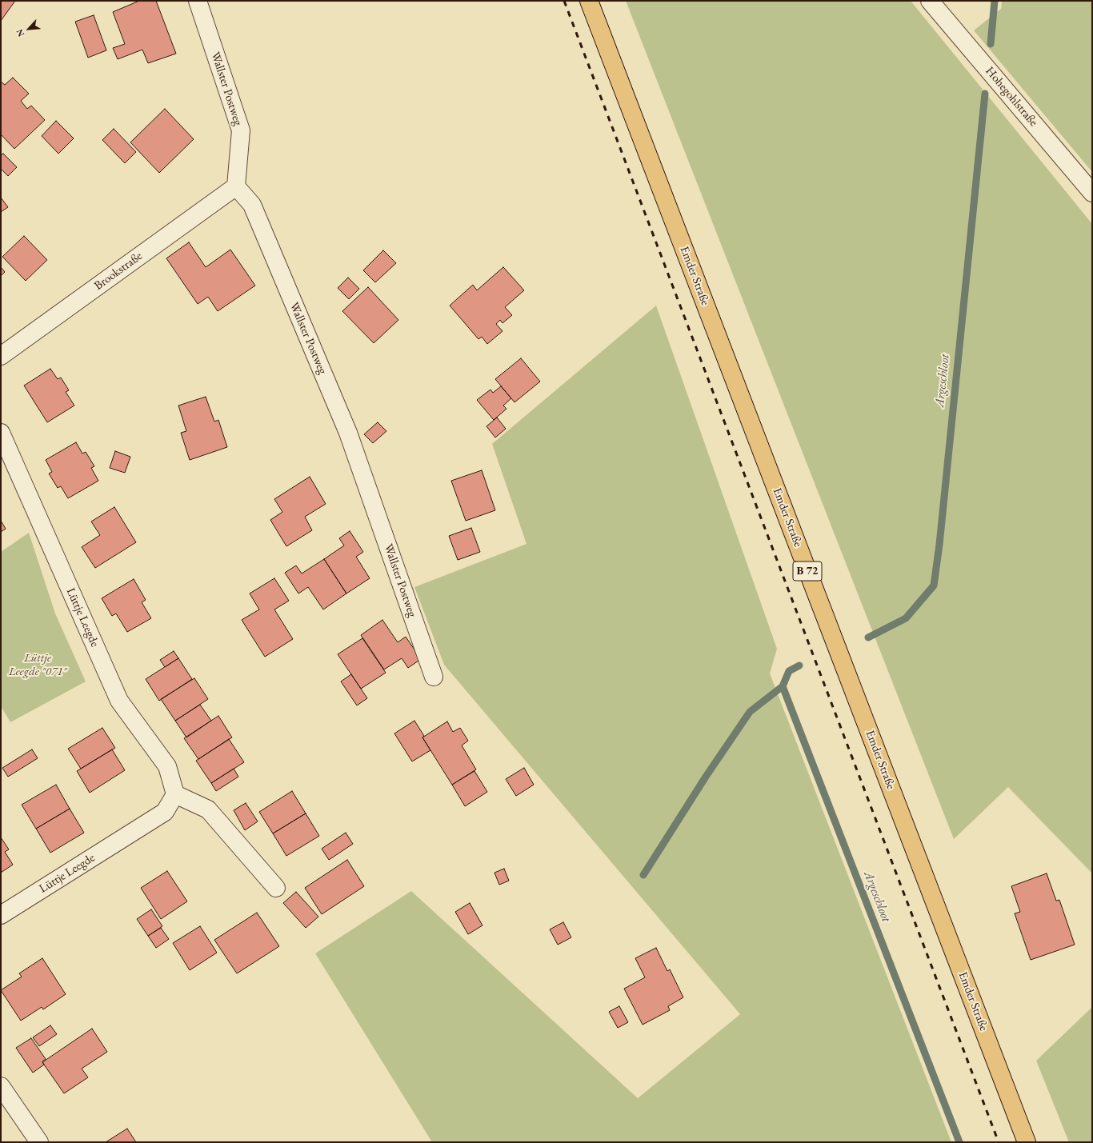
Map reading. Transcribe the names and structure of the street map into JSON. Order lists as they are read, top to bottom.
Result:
{
  "streets": {
    "main road": ["Emder Straße", "B 72"],
    "street": [
      "Wallster Postweg",
      "Hohegohlstraße",
      "Brookstraße",
      "Lüttje Leegde"
    ]
  },
  "crossings": [
    ["Wallster Postweg", "Brookstraße"]
  ],
  "water": ["Argeschloot"],
  "parks": ["Lüttje Leegde \"071\""],
  "north": "bottom left"
}
